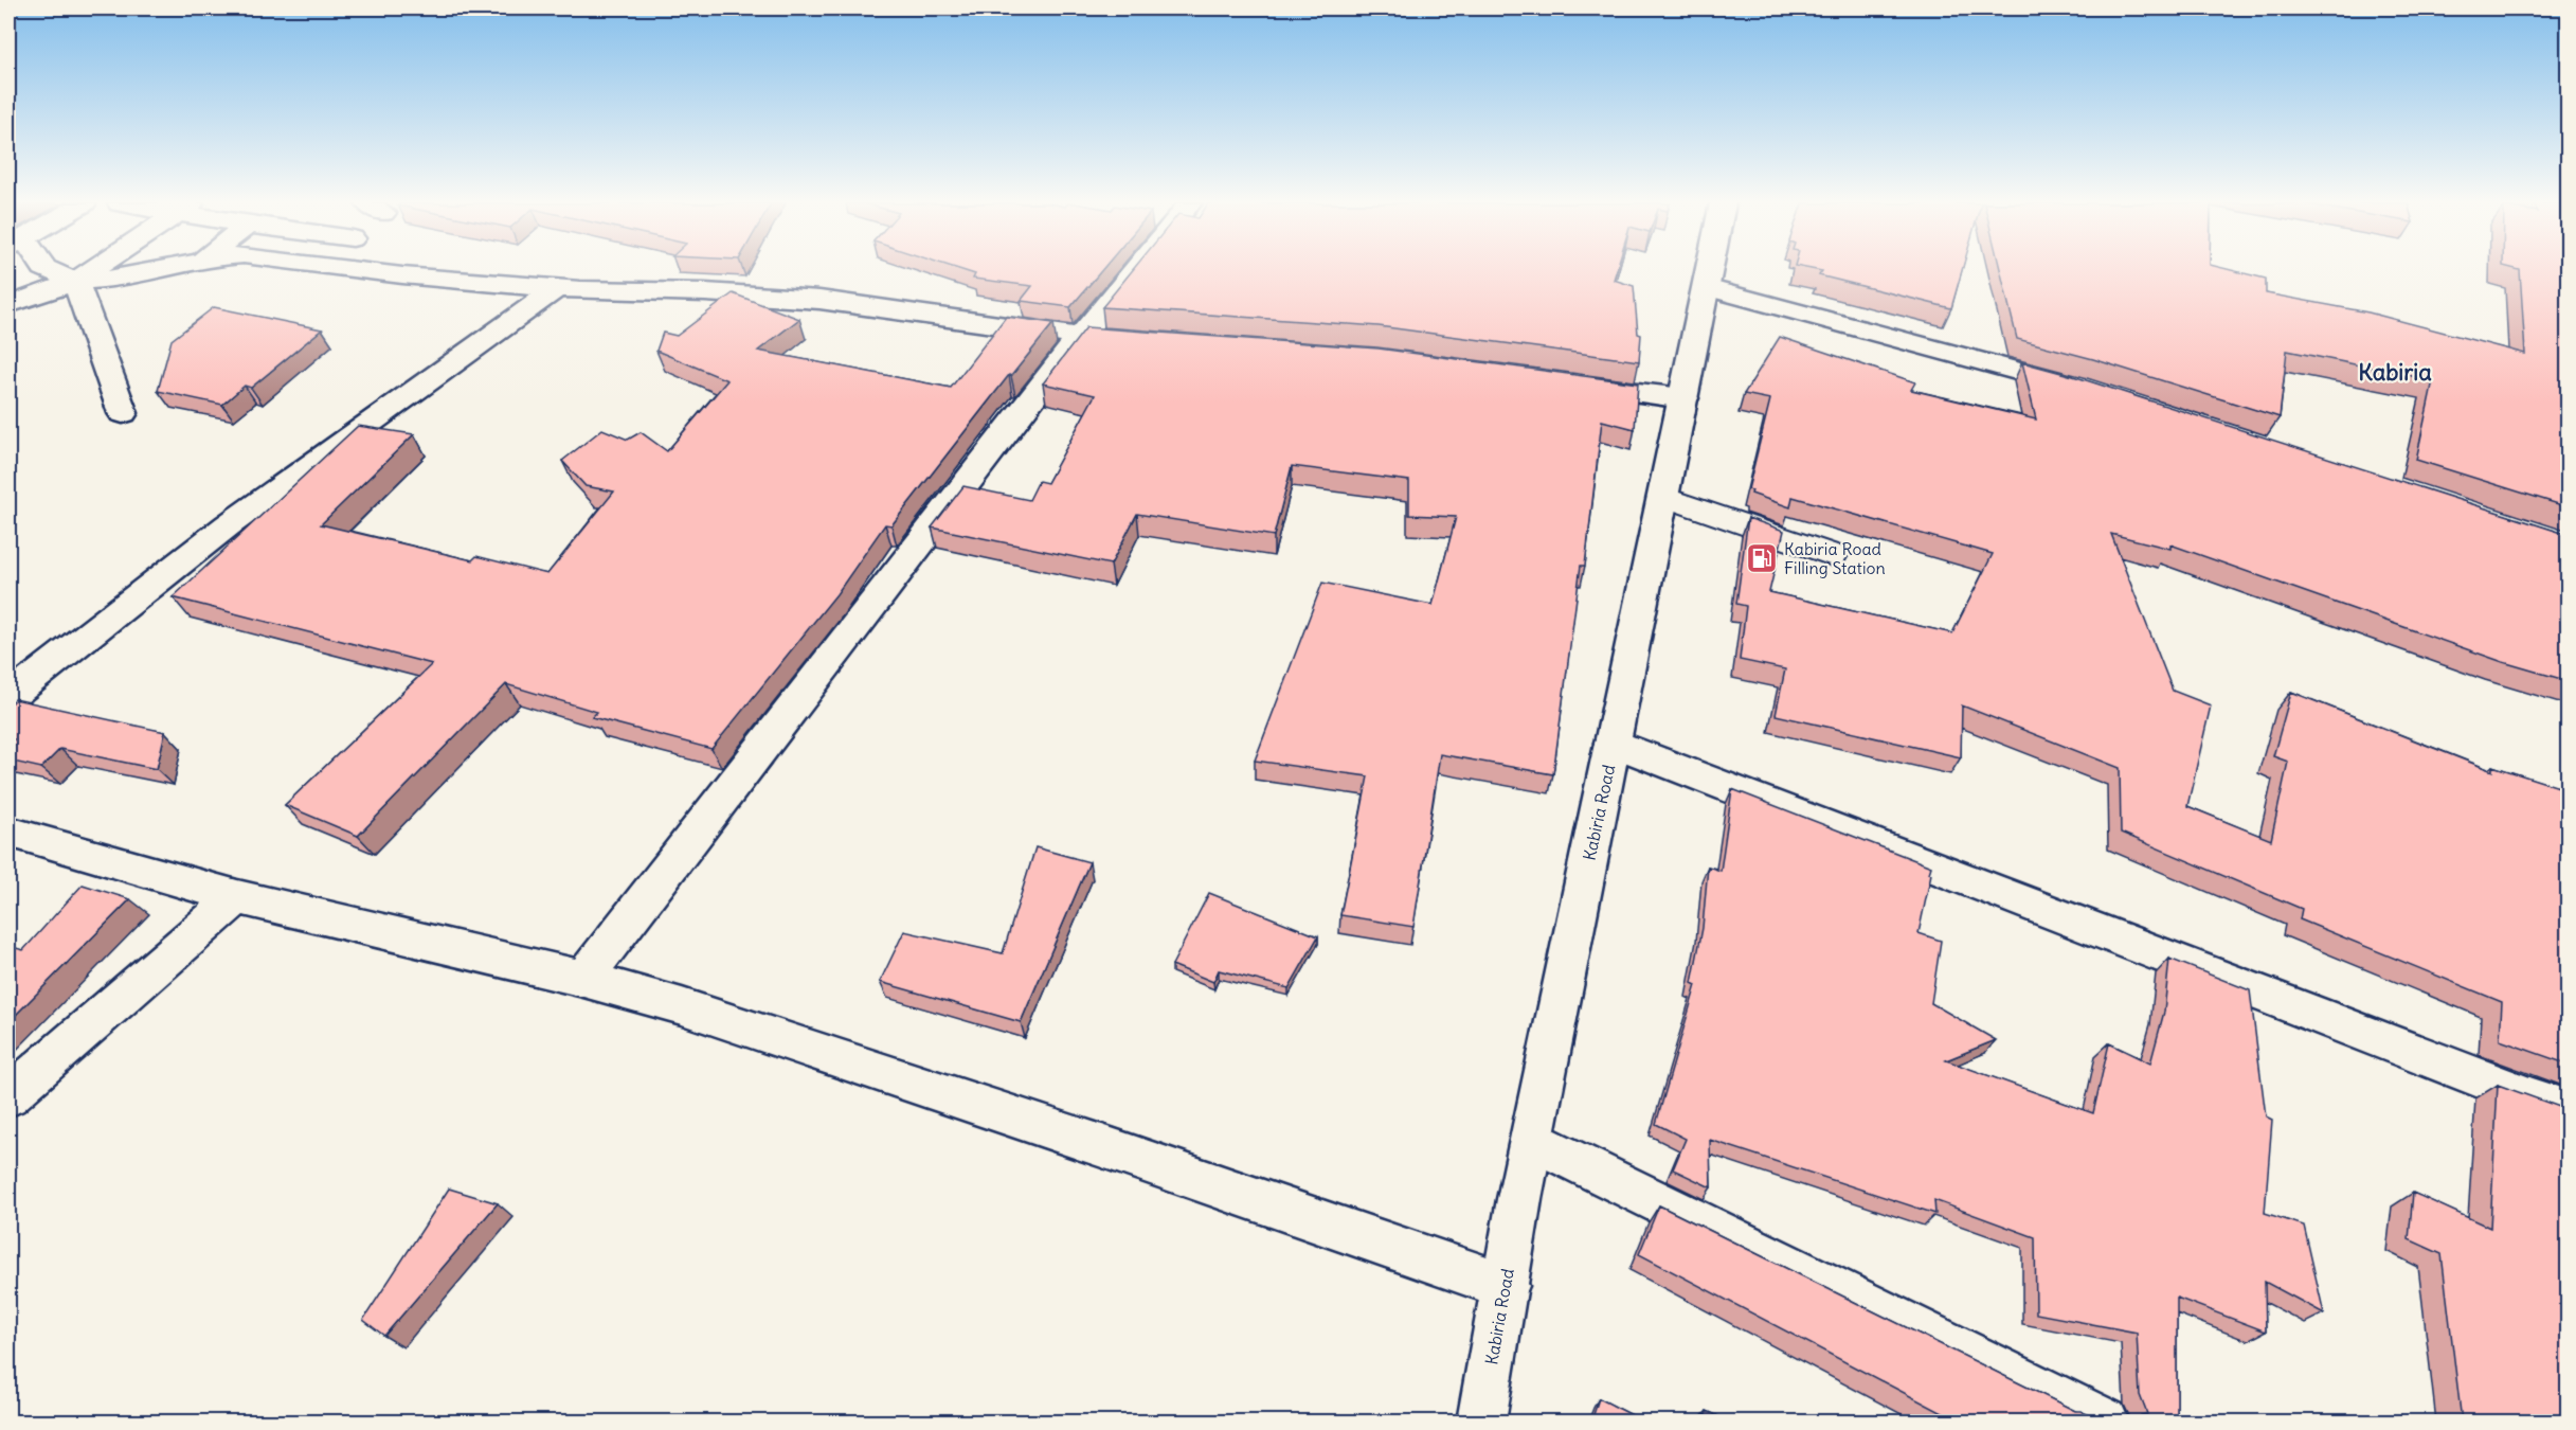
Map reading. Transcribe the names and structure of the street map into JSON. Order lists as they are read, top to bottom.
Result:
{
  "streets": {
    "street": ["Kabiria Road"]
  },
  "districts": ["Kabiria"],
  "places": {
    "fuel station": ["Kabiria Road Filling Station"]
  }
}
